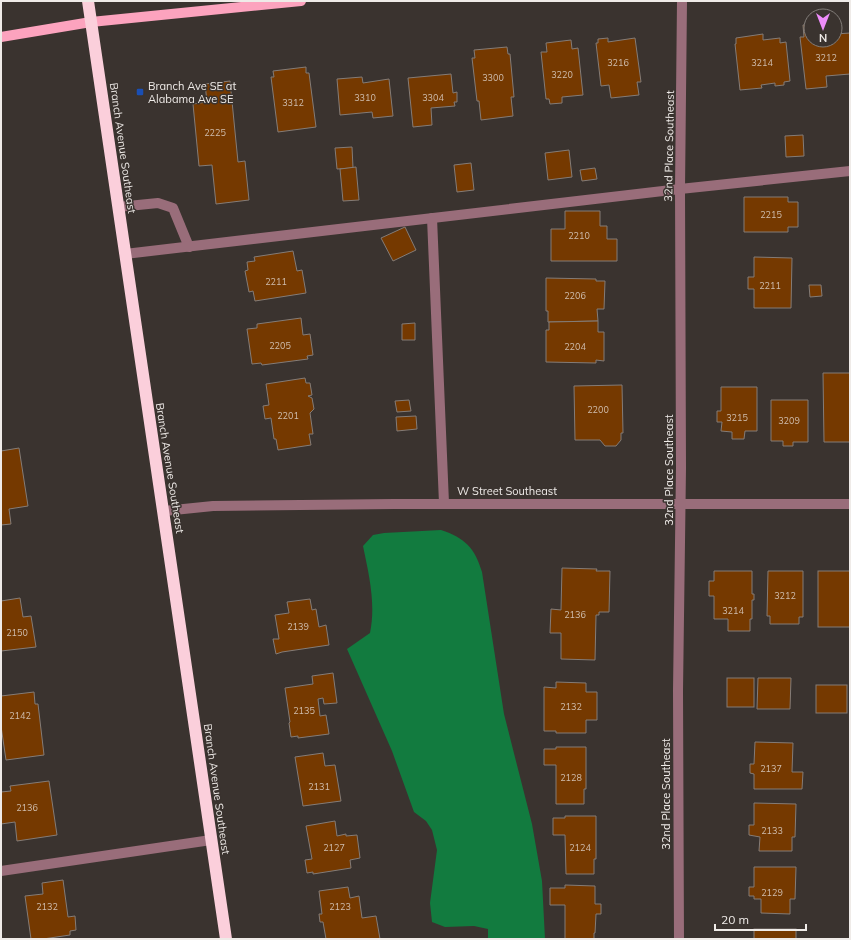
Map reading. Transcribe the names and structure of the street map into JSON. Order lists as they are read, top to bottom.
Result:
{
  "streets": {
    "highway": ["Branch Avenue Southeast"],
    "street": ["32nd Place Southeast", "W Street Southeast"]
  },
  "crossings": [
    ["32nd Place Southeast", "W Street Southeast"],
    ["Branch Avenue Southeast", "W Street Southeast"]
  ],
  "places": {
    "transit": ["Branch Ave SE at Alabama Ave SE"]
  },
  "house_numbers": [
    "3212",
    "3216",
    "3214",
    "3220",
    "3300",
    "3310",
    "3304",
    "3312",
    "2225",
    "2215",
    "2210",
    "2211",
    "2211",
    "2206",
    "2205",
    "2204",
    "2200",
    "2201",
    "3215",
    "3209",
    "3212",
    "3214",
    "2136",
    "2139",
    "2150",
    "2132",
    "2135",
    "2142",
    "2137",
    "2128",
    "2131",
    "2136",
    "2133",
    "2127",
    "2124",
    "2129",
    "2132",
    "2123"
  ],
  "scale_bar": "20 m",
  "north": "bottom"
}
